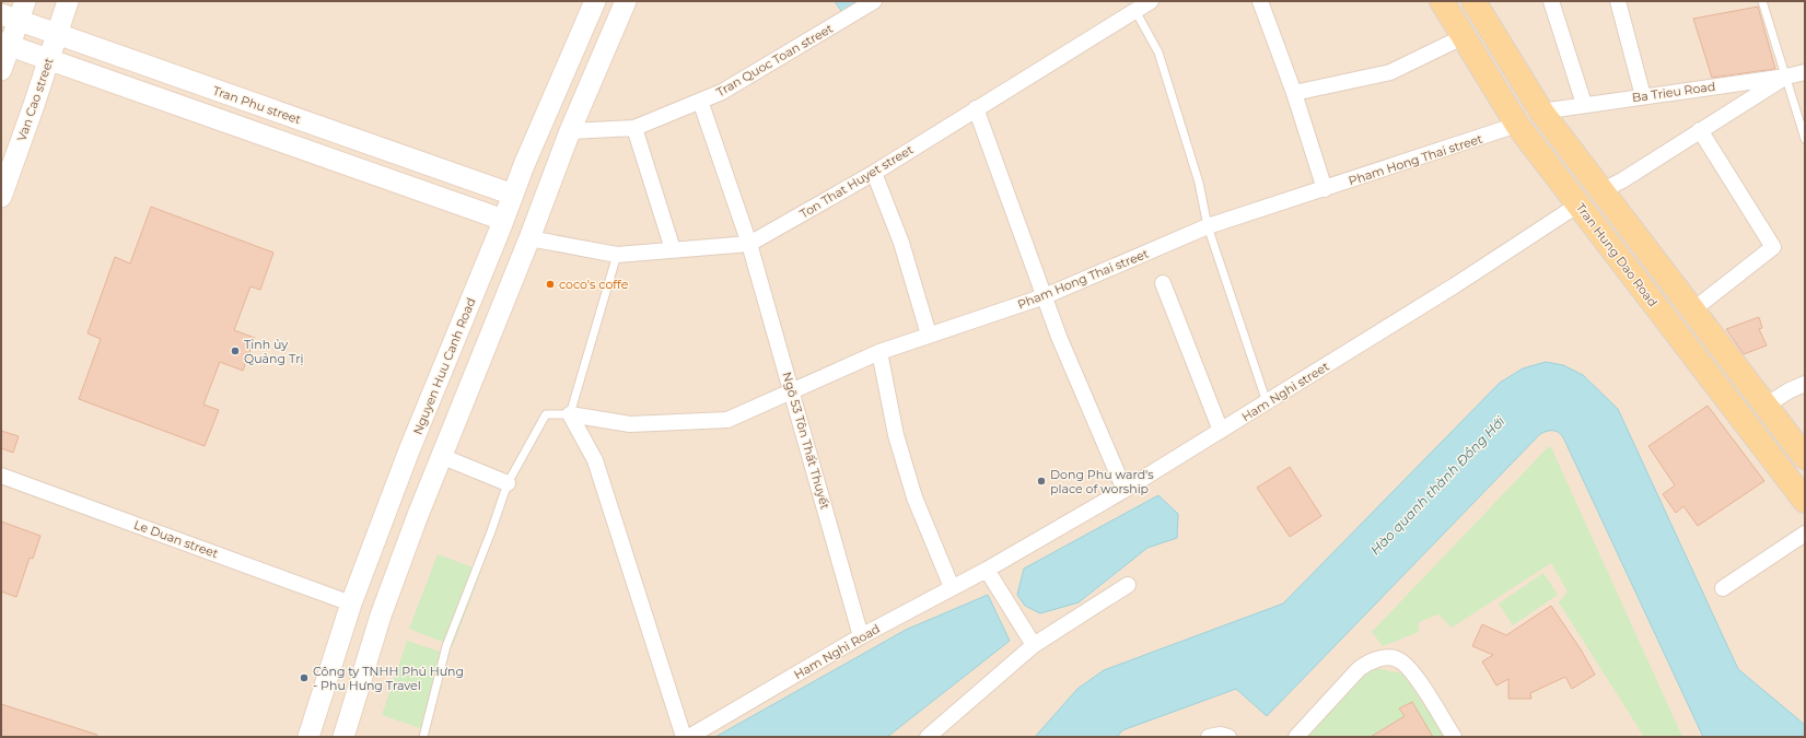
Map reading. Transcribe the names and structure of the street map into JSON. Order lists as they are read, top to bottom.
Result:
{
  "streets": {
    "main road": [
      "Van Cao street",
      "Tran Phu street",
      "Tran Hung Dao Road",
      "Nguyen Huu Canh Road"
    ],
    "street": [
      "Tran Quoc Toan street",
      "Ba Trieu Road",
      "Pham Hong Thai street",
      "Ton That Huyet street",
      "Ham Nghi street",
      "Ngõ 53 Tôn Thất Thuyết",
      "Le Duan street",
      "Ham Nghi Road"
    ]
  },
  "crossings": [
    ["Tran Quoc Toan street", "Ngõ 53 Tôn Thất Thuyết"],
    ["Van Cao street", "Tran Phu street"],
    ["Tran Phu street", "Nguyen Huu Canh Road"],
    ["Pham Hong Thai street", "Tran Hung Dao Road"],
    ["Pham Hong Thai street", "Ngõ 53 Tôn Thất Thuyết"],
    ["Ton That Huyet street", "Ngõ 53 Tôn Thất Thuyết"],
    ["Tran Hung Dao Road", "Ham Nghi street"],
    ["Nguyen Huu Canh Road", "Le Duan street"],
    ["Ham Nghi street", "Ham Nghi Road"],
    ["Ngõ 53 Tôn Thất Thuyết", "Ham Nghi Road"]
  ],
  "water": ["Hào quanh thành Đồng Hới"],
  "places": [
    "coco's coffe",
    "Tỉnh ủy Quảng Trị",
    "Dong Phu ward's place of worship",
    "Công ty TNHH Phú Hưng - Phu Hưng Travel"
  ]
}
